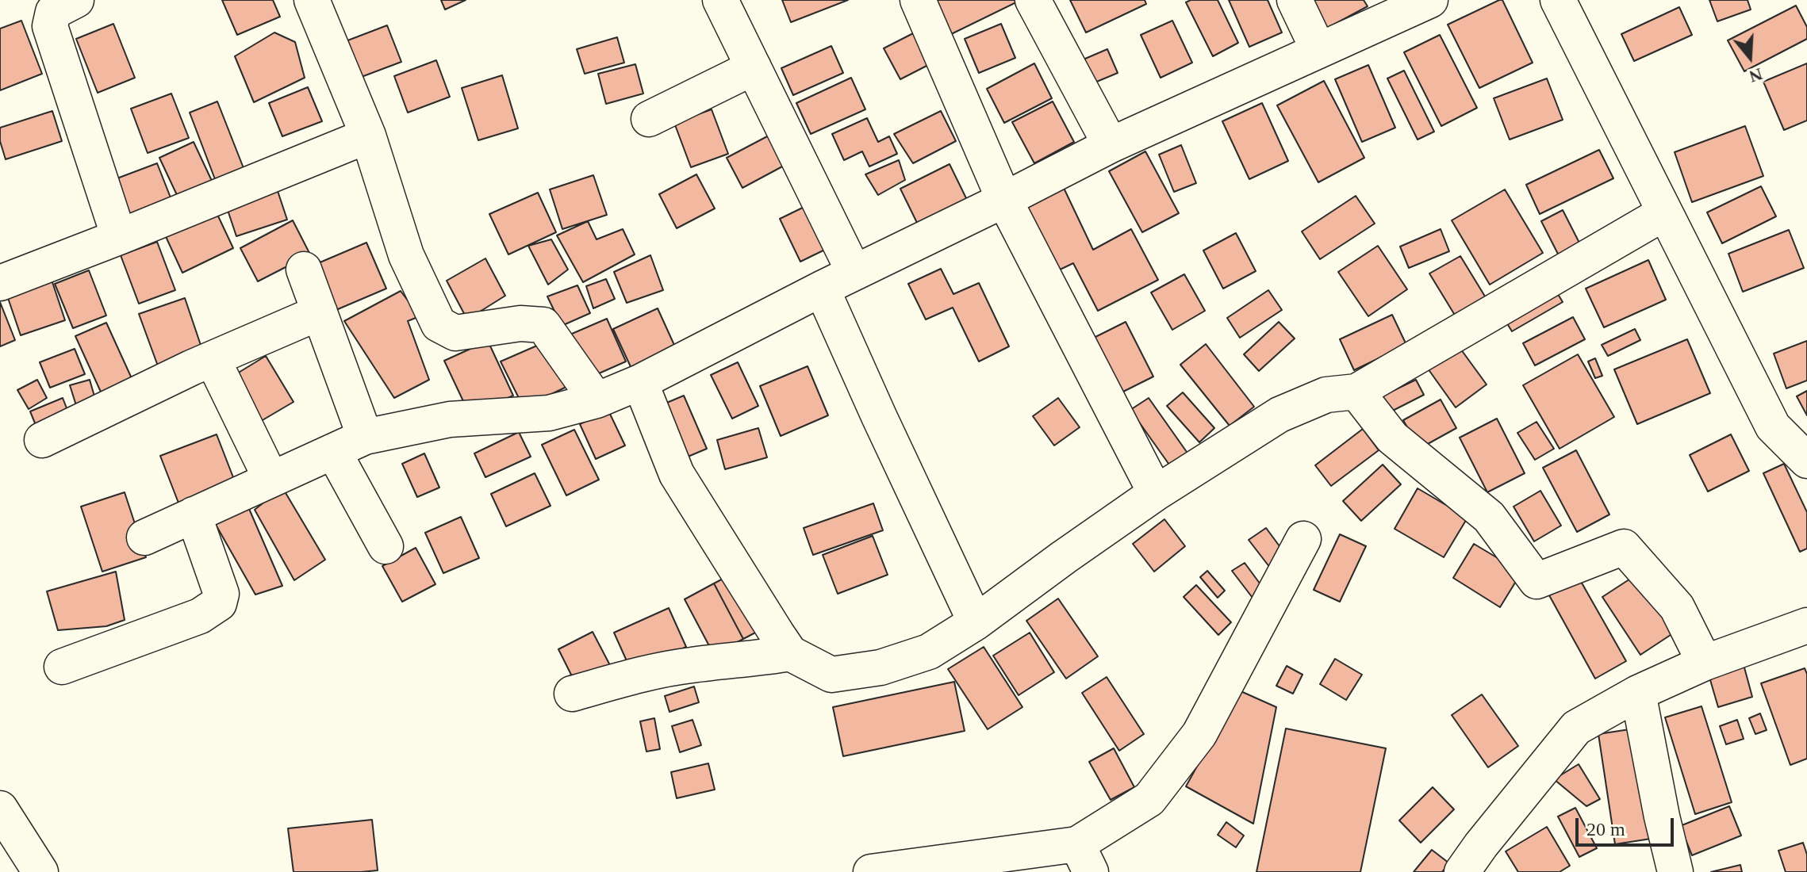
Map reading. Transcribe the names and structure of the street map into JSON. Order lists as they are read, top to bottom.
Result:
{
  "scale_bar": "20 m",
  "north": "bottom"
}
